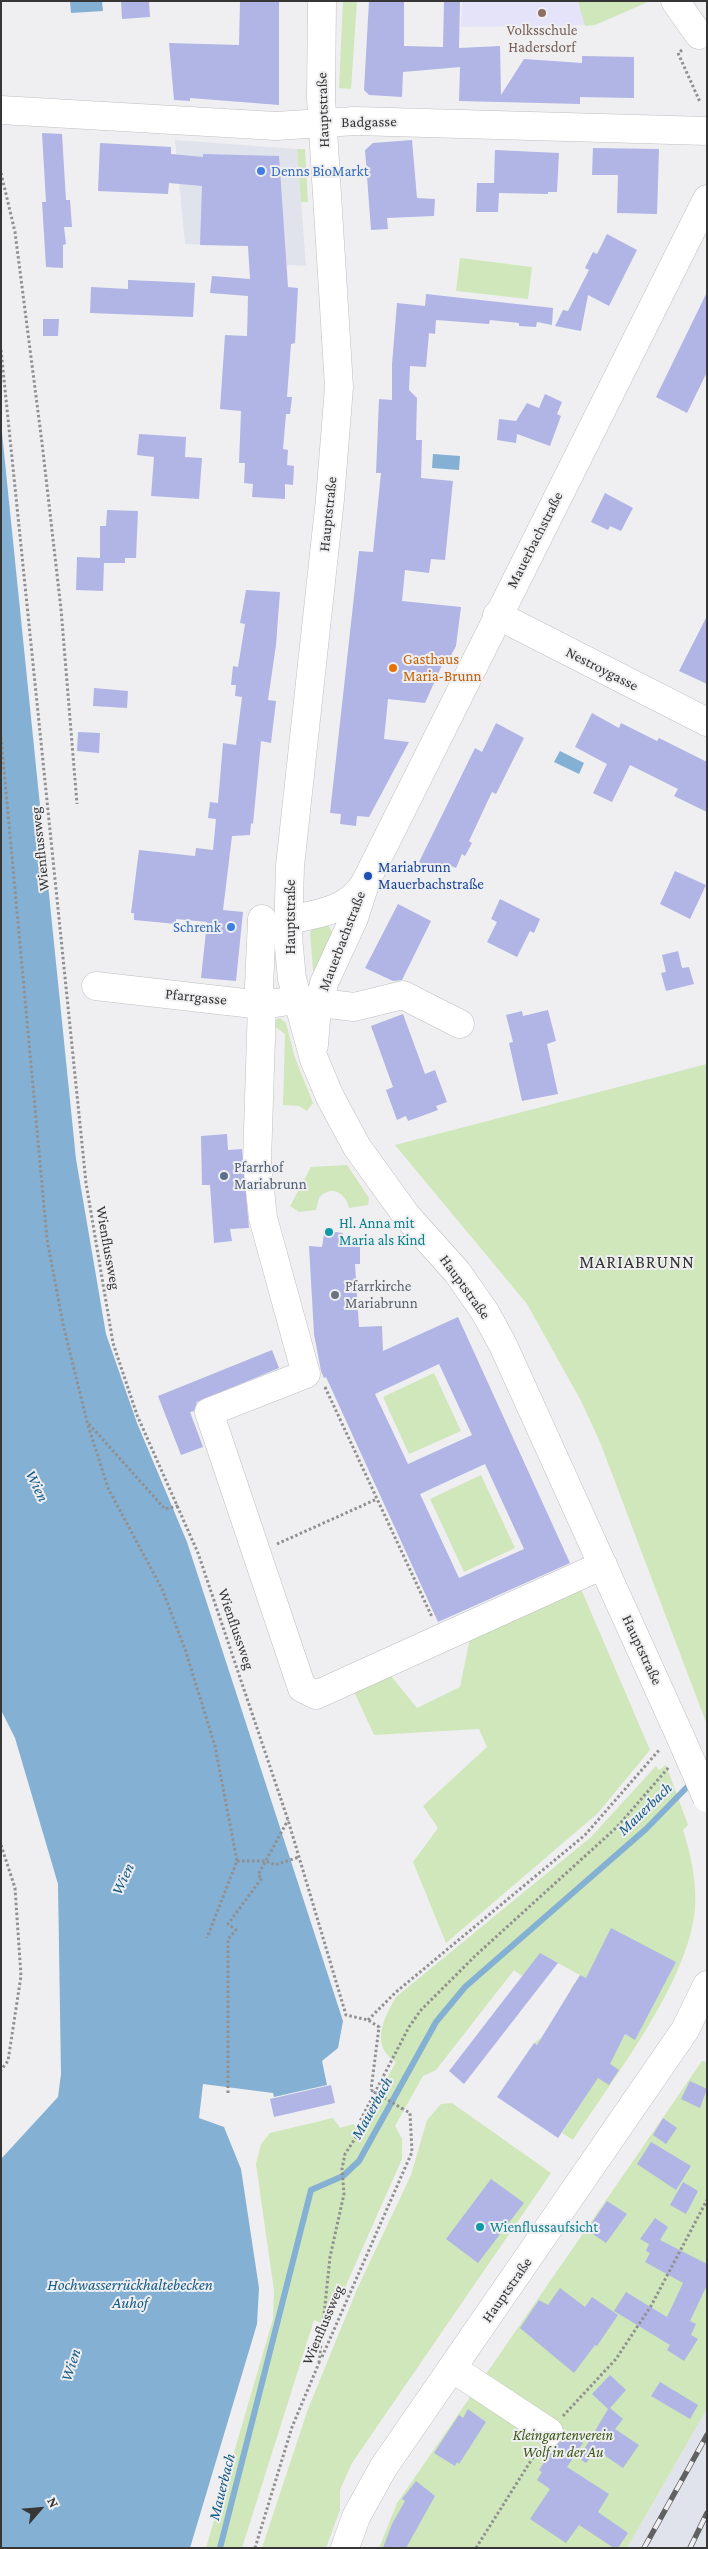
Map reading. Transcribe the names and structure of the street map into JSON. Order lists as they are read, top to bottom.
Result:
{
  "streets": {
    "main road": [
      "Hauptstraße",
      "Badgasse",
      "Mauerbachstraße",
      "Nestroygasse",
      "Pfarrgasse"
    ],
    "path": ["Wienflussweg"]
  },
  "crossings": [
    ["Hauptstraße", "Badgasse"],
    ["Hauptstraße", "Mauerbachstraße"],
    ["Hauptstraße", "Pfarrgasse"],
    ["Mauerbachstraße", "Nestroygasse"],
    ["Mauerbachstraße", "Pfarrgasse"]
  ],
  "districts": ["MARIABRUNN"],
  "water": ["Wien", "Mauerbach", "Hochwasserrückhaltebecken Auhof"],
  "parks": ["Kleingartenverein Wolf in der Au"],
  "places": [
    "Volksschule Hadersdorf",
    "Denns BioMarkt",
    "Gasthaus Maria-Brunn",
    "Mariabrunn Mauerbachstraße",
    "Schrenk",
    "Pfarrhof Mariabrunn",
    "Hl. Anna mit Maria als Kind",
    "Pfarrkirche Mariabrunn",
    "Wienflussaufsicht"
  ],
  "north": "top right"
}
